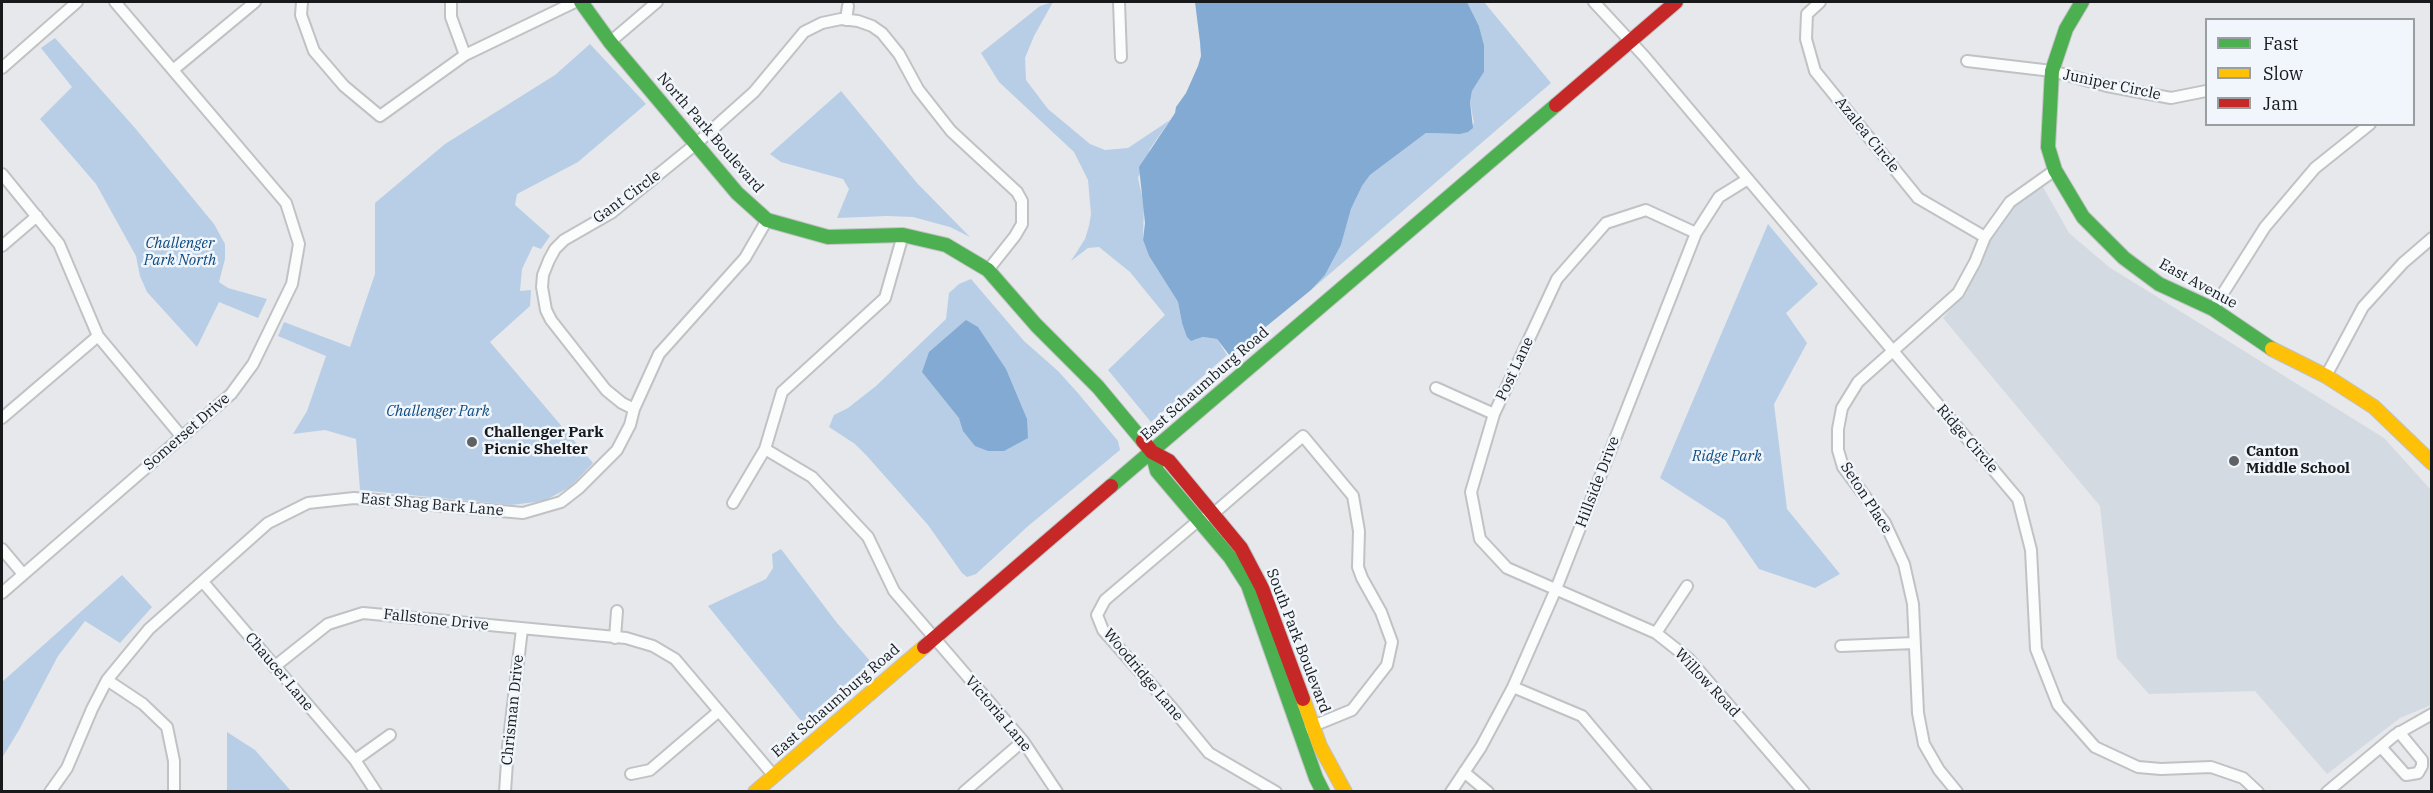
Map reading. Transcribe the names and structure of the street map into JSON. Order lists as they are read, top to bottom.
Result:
{
  "streets": {
    "street": [
      "Juniper Circle",
      "North Park Boulevard",
      "Azalea Circle",
      "Gant Circle",
      "East Avenue",
      "Post Lane",
      "East Schaumburg Road",
      "Somerset Drive",
      "Ridge Circle",
      "Hillside Drive",
      "Seton Place",
      "East Shag Bark Lane",
      "Fallstone Drive",
      "South Park Boulevard",
      "Chaucer Lane",
      "Woodridge Lane",
      "Willow Road",
      "Chrisman Drive",
      "Victoria Lane"
    ]
  },
  "crossings": [
    ["Juniper Circle", "East Avenue"],
    ["North Park Boulevard", "Gant Circle"],
    ["North Park Boulevard", "East Schaumburg Road"],
    ["North Park Boulevard", "East Shag Bark Lane"],
    ["North Park Boulevard", "South Park Boulevard"],
    ["Azalea Circle", "Seton Place"],
    ["Gant Circle", "East Shag Bark Lane"],
    ["East Avenue", "Seton Place"],
    ["Post Lane", "Hillside Drive"],
    ["Post Lane", "Willow Road"],
    ["East Schaumburg Road", "Ridge Circle"],
    ["East Schaumburg Road", "Fallstone Drive"],
    ["East Schaumburg Road", "South Park Boulevard"],
    ["East Schaumburg Road", "Victoria Lane"],
    ["Ridge Circle", "Hillside Drive"],
    ["Ridge Circle", "Seton Place"],
    ["Hillside Drive", "Willow Road"],
    ["East Shag Bark Lane", "Chaucer Lane"],
    ["Fallstone Drive", "Chaucer Lane"],
    ["Fallstone Drive", "Chrisman Drive"],
    ["South Park Boulevard", "Woodridge Lane"]
  ],
  "parks": ["Challenger Park North", "Challenger Park", "Ridge Park"],
  "places": ["Challenger Park Picnic Shelter", "Canton Middle School"],
  "legend": ["Fast", "Slow", "Jam"]
}
